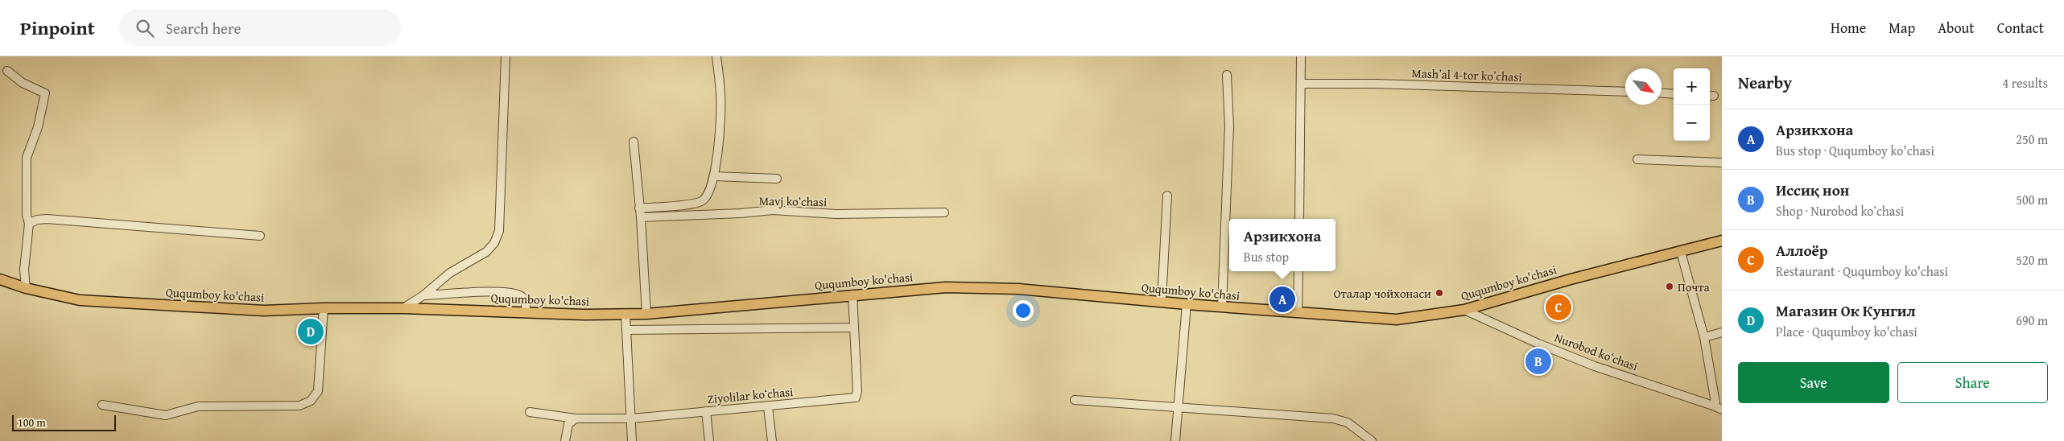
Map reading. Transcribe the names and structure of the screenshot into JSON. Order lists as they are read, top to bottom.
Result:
{
  "streets": {
    "main road": ["Ququmboy ko'chasi"],
    "street": [
      "Mashʼal 4-tor koʼchasi",
      "Mavj koʻchasi",
      "Nurobod koʻchasi",
      "Ziyolilar koʻchasi"
    ]
  },
  "crossings": [
    ["Ququmboy ko'chasi", "Nurobod koʻchasi"]
  ],
  "places": ["Почта", "Оталар чойхонаси"],
  "scale_bar": "100 m",
  "north": "bottom right",
  "page": {
    "header": "Pinpoint",
    "search": "Search here",
    "nav": [
      "Home",
      "Map",
      "About",
      "Contact"
    ],
    "heading": ["Nearby", "4 results"],
    "map_buttons": ["+", "−"],
    "list": [
      {
        "mark": "A",
        "name": "Арзикхона",
        "note": "Bus stop · Ququmboy ko'chasi",
        "value": "250 m"
      },
      {
        "mark": "B",
        "name": "Иссиқ нон",
        "note": "Shop · Nurobod koʻchasi",
        "value": "500 m"
      },
      {
        "mark": "C",
        "name": "Аллоёр",
        "note": "Restaurant · Ququmboy ko'chasi",
        "value": "520 m"
      },
      {
        "mark": "D",
        "name": "Магазин Ок Кунгил",
        "note": "Place · Ququmboy ko'chasi",
        "value": "690 m"
      }
    ],
    "popup": ["Арзикхона", "Bus stop"],
    "pins": [
      "A",
      "C",
      "D",
      "B"
    ],
    "buttons": ["Save", "Share"],
    "scale": "100 m"
  }
}
